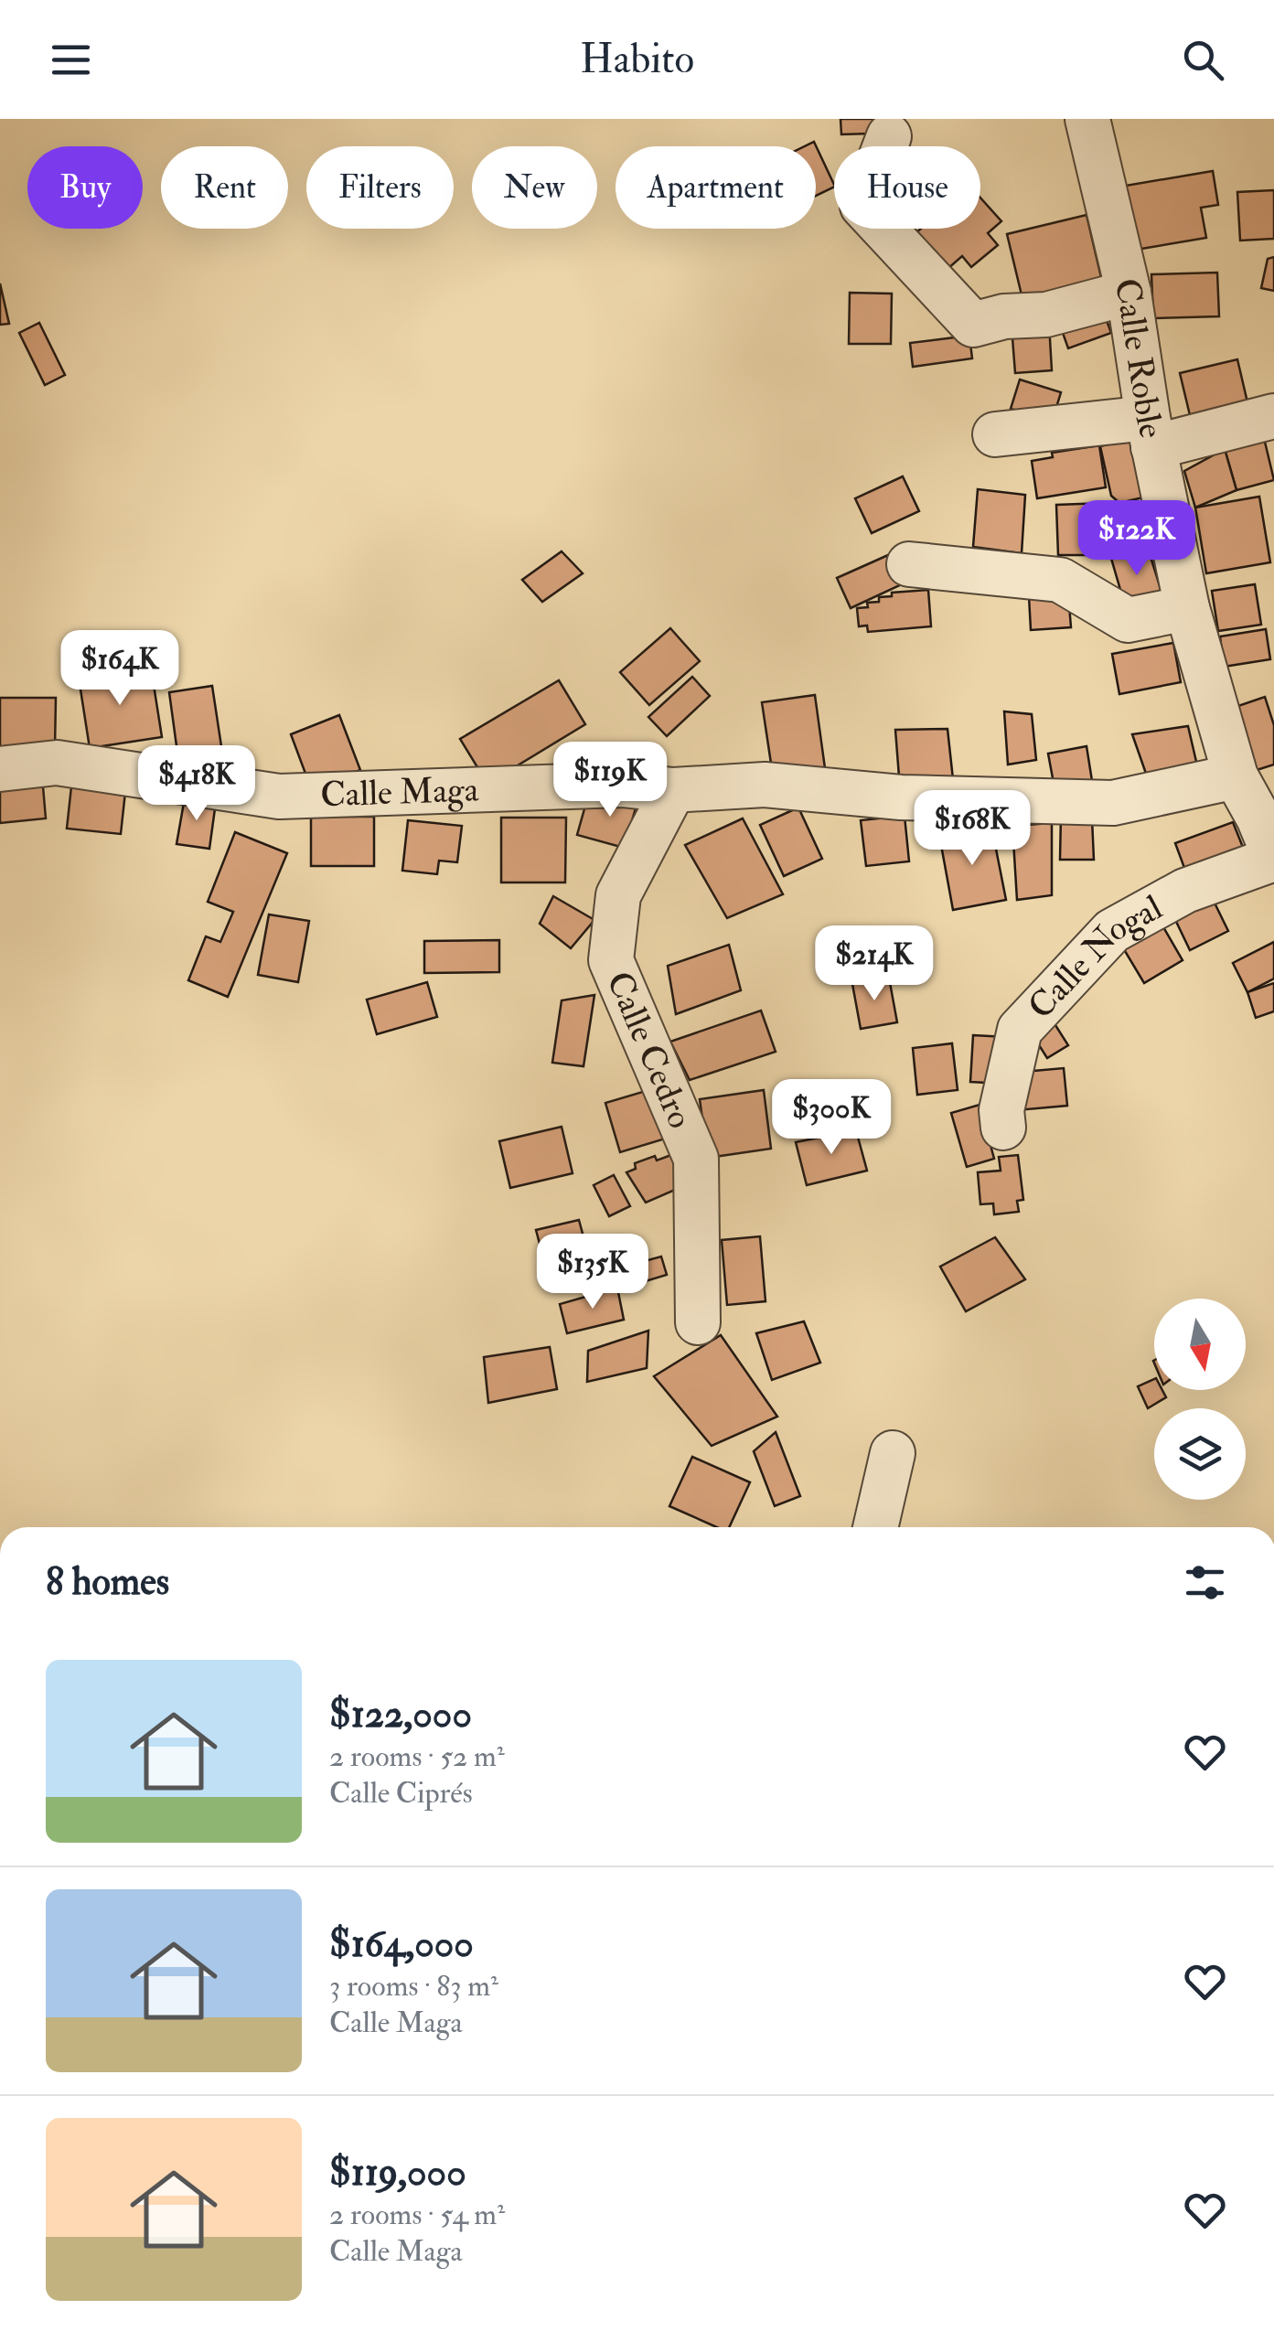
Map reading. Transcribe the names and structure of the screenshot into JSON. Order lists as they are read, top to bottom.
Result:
{
  "streets": {
    "street": [
      "Calle Roble",
      "Calle Maga",
      "Calle Nogal",
      "Calle Cedro"
    ]
  },
  "crossings": [
    ["Calle Roble", "Calle Maga"],
    ["Calle Roble", "Calle Nogal"],
    ["Calle Maga", "Calle Cedro"]
  ],
  "north": "bottom",
  "page": {
    "header": "Habito",
    "chip": [
      "Buy",
      "Rent",
      "Filters",
      "New",
      "Apartment",
      "House"
    ],
    "price": [
      "$122K",
      "$164K",
      "$119K",
      "$418K",
      "$168K",
      "$214K",
      "$300K",
      "$135K"
    ],
    "heading": "8 homes",
    "list": [
      {
        "name": "$122,000",
        "note": "2 rooms · 52 m² · Calle Ciprés"
      },
      {
        "name": "$164,000",
        "note": "3 rooms · 83 m² · Calle Maga"
      },
      {
        "name": "$119,000",
        "note": "2 rooms · 54 m² · Calle Maga"
      }
    ]
  }
}
